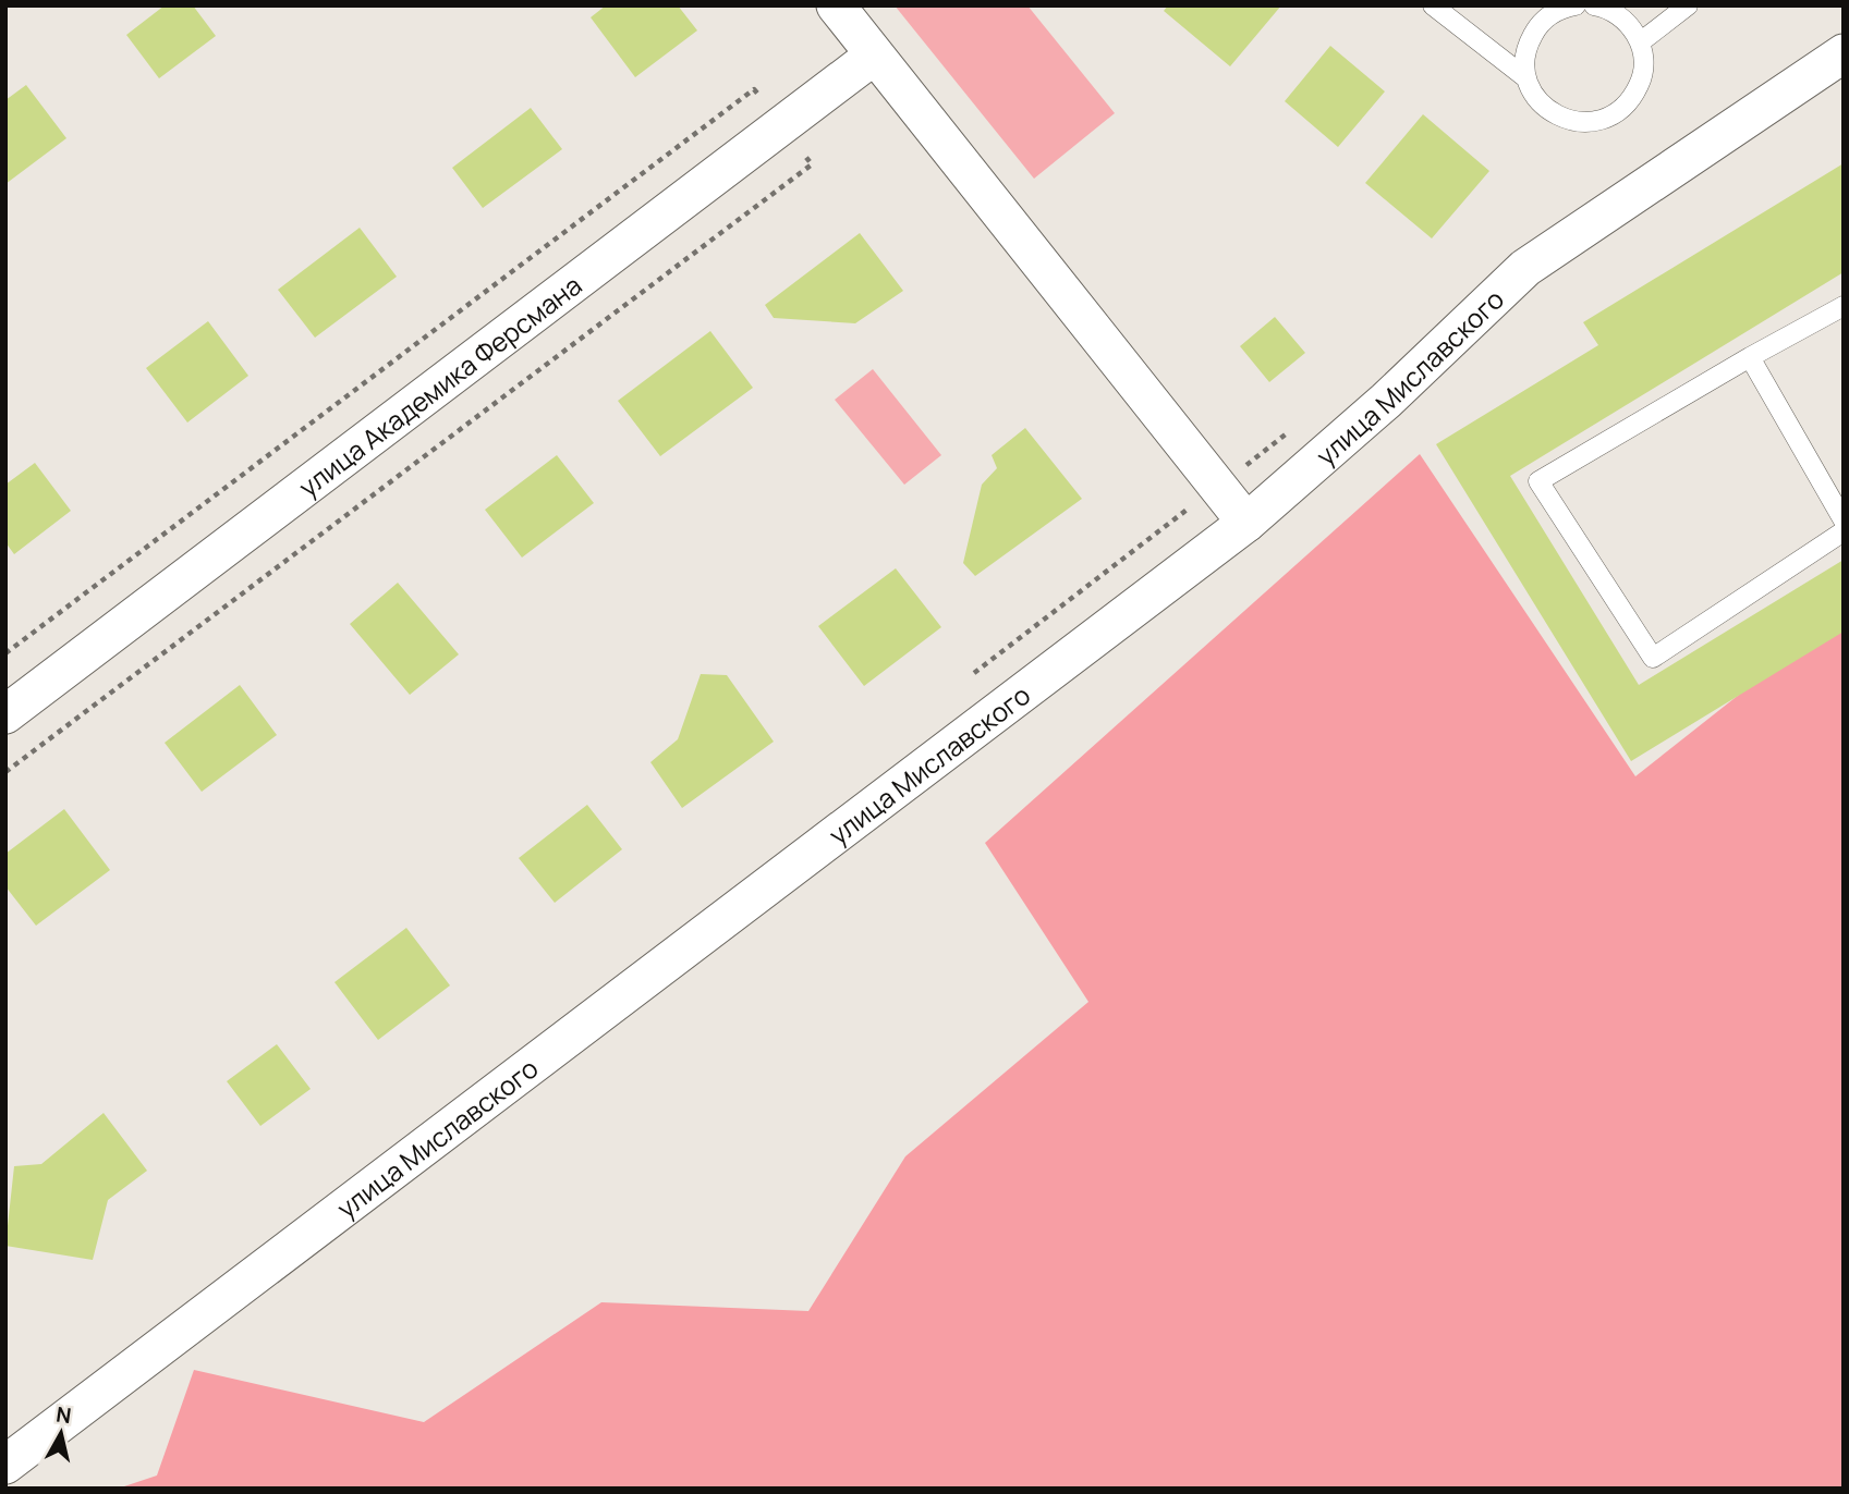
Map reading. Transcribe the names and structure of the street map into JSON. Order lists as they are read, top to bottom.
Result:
{
  "streets": {
    "street": ["улица Миславского", "улица Академика Ферсмана"]
  },
  "north": "top"
}
